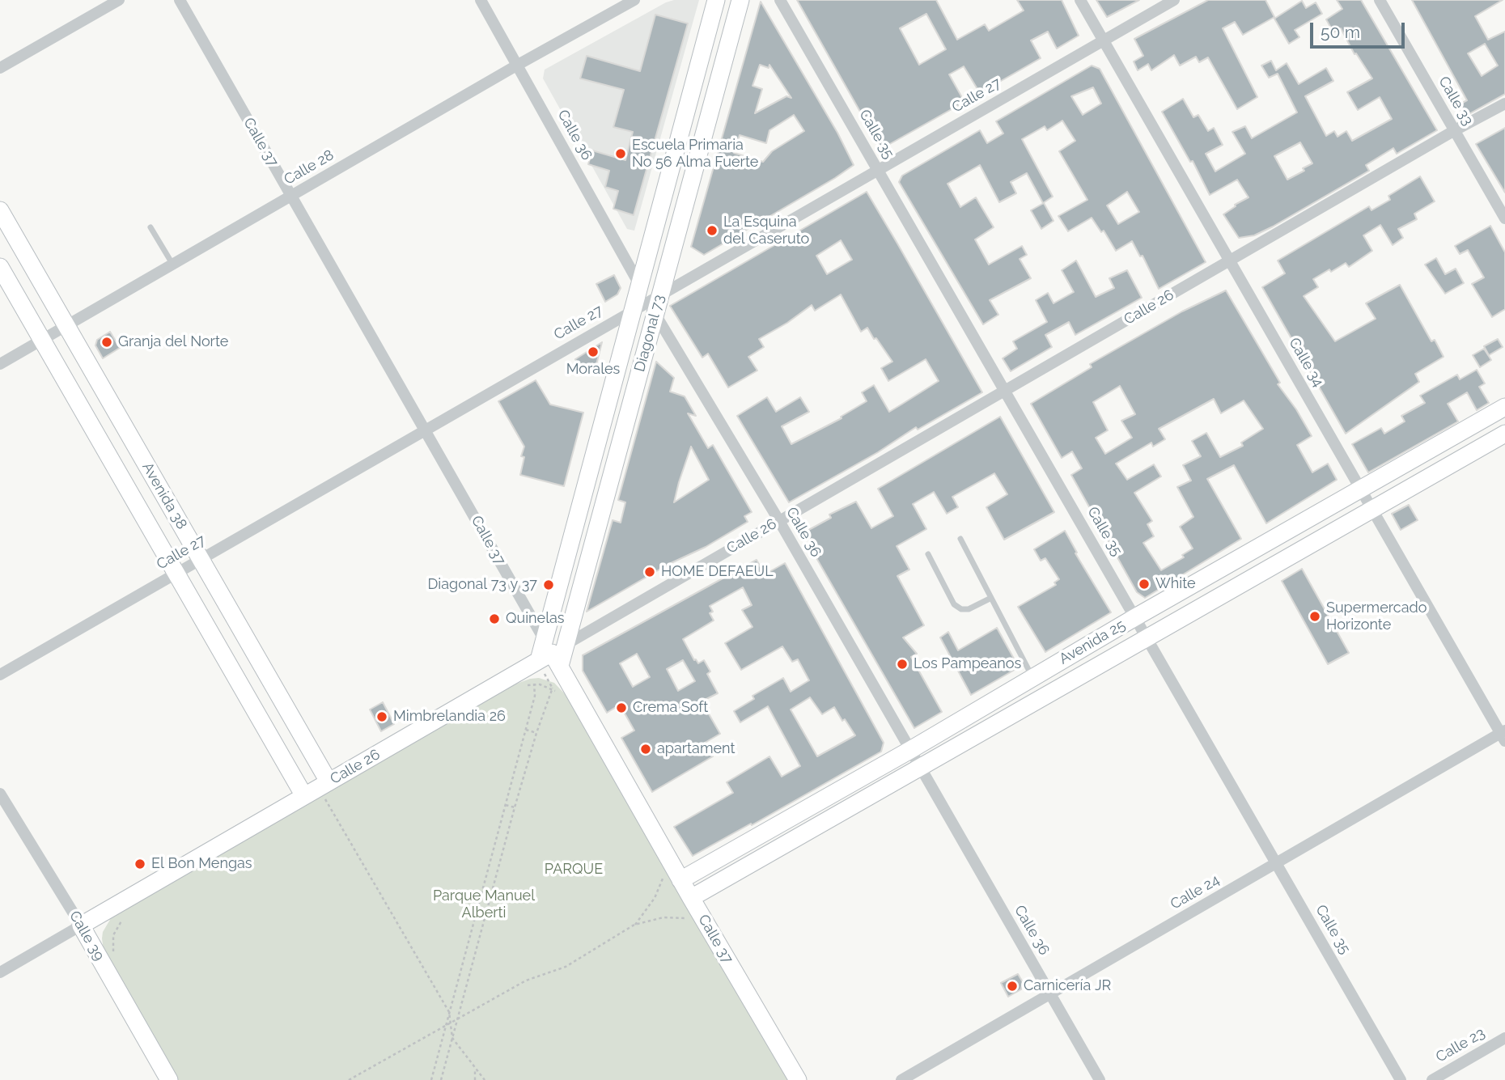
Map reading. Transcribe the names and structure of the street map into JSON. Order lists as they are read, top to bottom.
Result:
{
  "streets": {
    "main road": [
      "Calle 37",
      "Calle 26",
      "Diagonal 73",
      "Avenida 38",
      "Avenida 25",
      "Calle 39"
    ],
    "street": [
      "Calle 27",
      "Calle 33",
      "Calle 35",
      "Calle 36",
      "Calle 28",
      "Calle 34",
      "Calle 24",
      "Calle 23"
    ]
  },
  "crossings": [
    ["Calle 27", "Calle 35"],
    ["Calle 27", "Calle 36"],
    ["Calle 27", "Calle 37"],
    ["Calle 27", "Diagonal 73"],
    ["Calle 27", "Calle 34"],
    ["Calle 27", "Avenida 38"],
    ["Calle 33", "Calle 26"],
    ["Calle 35", "Calle 26"],
    ["Calle 35", "Avenida 25"],
    ["Calle 35", "Calle 24"],
    ["Calle 36", "Calle 28"],
    ["Calle 36", "Calle 26"],
    ["Calle 36", "Diagonal 73"],
    ["Calle 36", "Avenida 25"],
    ["Calle 36", "Calle 24"],
    ["Calle 37", "Calle 28"],
    ["Calle 37", "Calle 26"],
    ["Calle 37", "Diagonal 73"],
    ["Calle 37", "Avenida 25"],
    ["Calle 28", "Avenida 38"],
    ["Calle 26", "Diagonal 73"],
    ["Calle 26", "Calle 34"],
    ["Calle 26", "Avenida 38"],
    ["Calle 26", "Calle 39"],
    ["Calle 34", "Avenida 25"],
    ["Calle 34", "Calle 24"]
  ],
  "parks": ["PARQUE", "Parque Manuel Alberti"],
  "places": [
    "Escuela Primaria No 56 Alma Fuerte",
    "La Esquina del Caseruto",
    "Granja del Norte",
    "Morales",
    "HOME DEFAEUL",
    "White",
    "Diagonal 73 y 37",
    "Supermercado Horizonte",
    "Quinelas",
    "Los Pampeanos",
    "Crema Soft",
    "Mimbrelandia 26",
    "apartament",
    "El Bon Mengas",
    "Carnicería JR"
  ],
  "scale_bar": "50 m"
}
